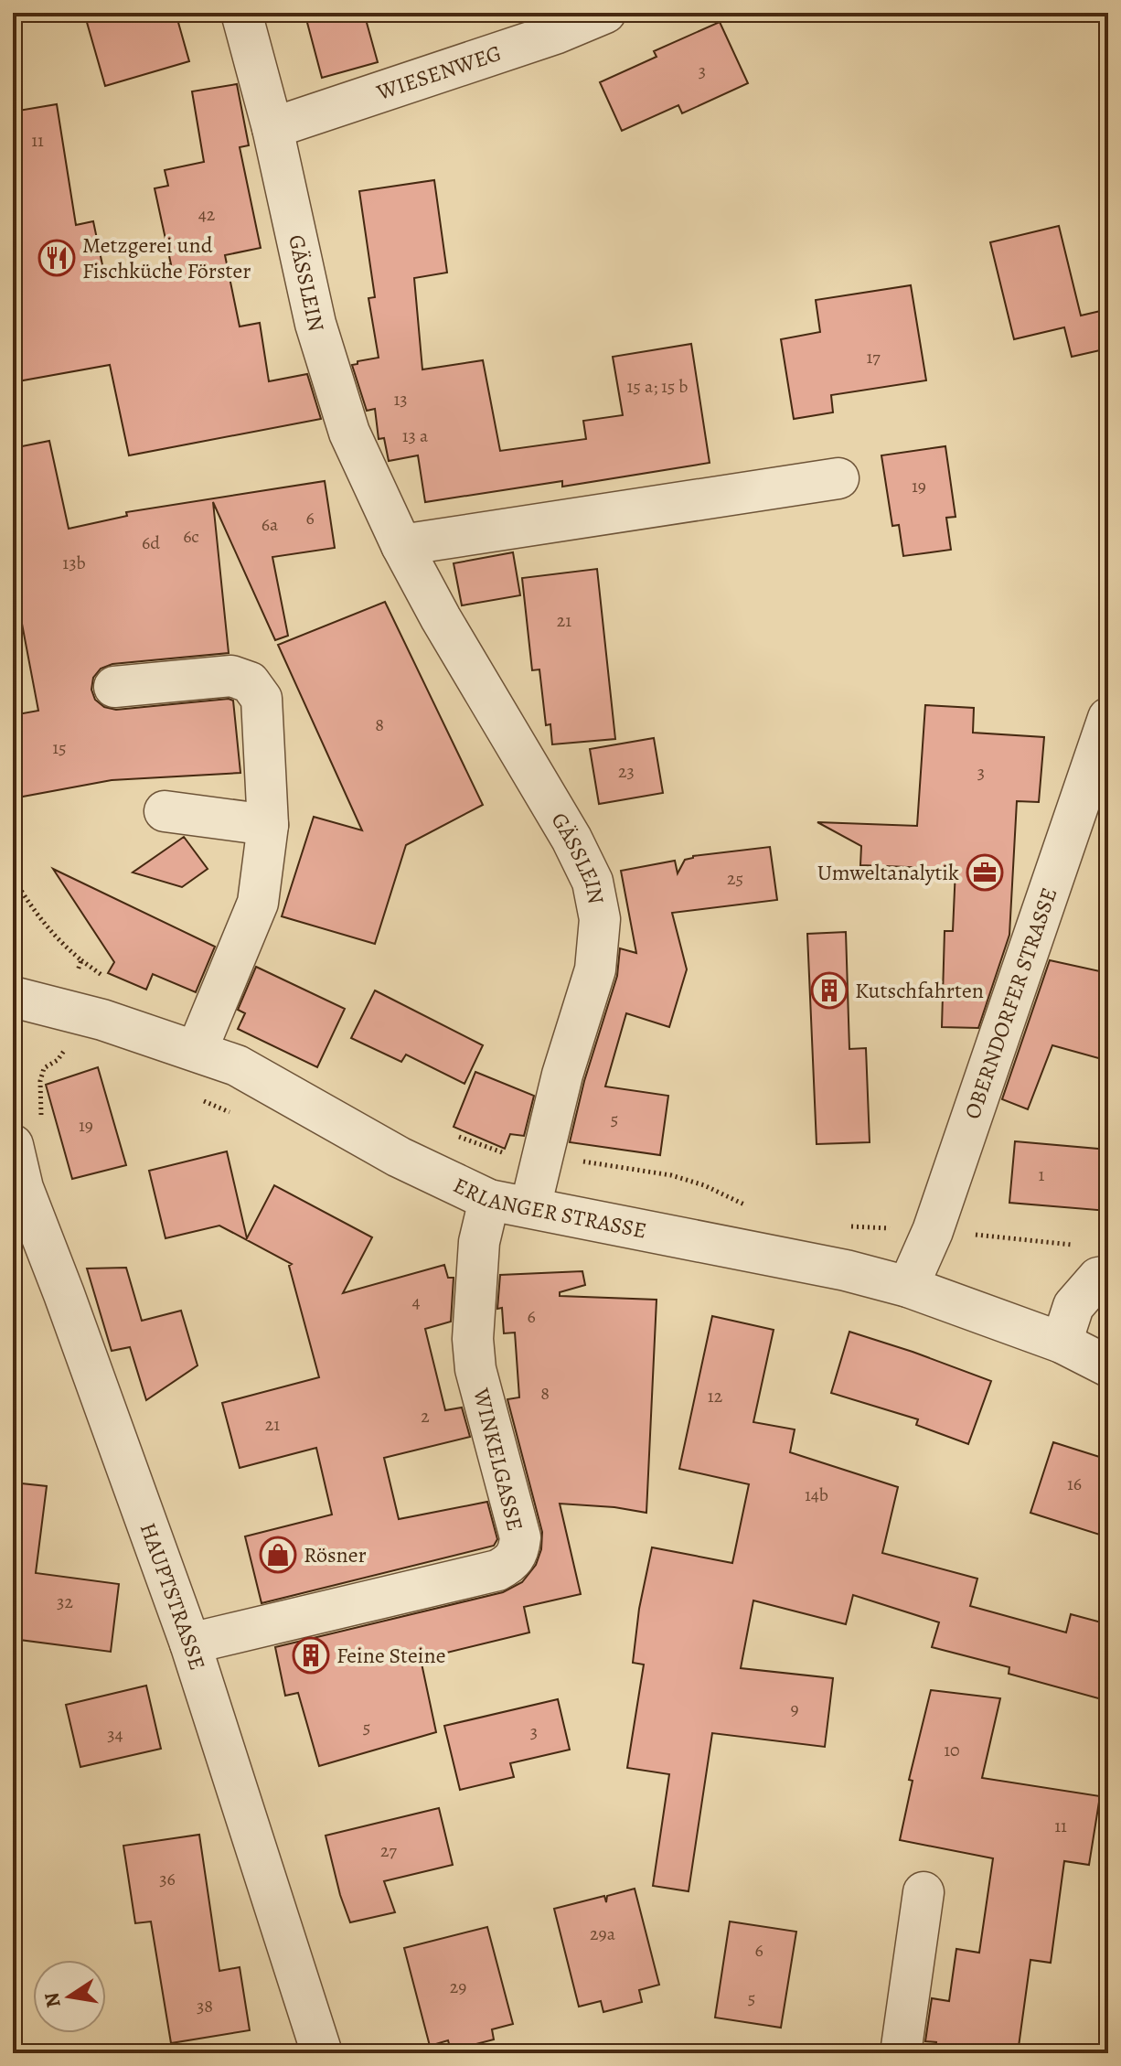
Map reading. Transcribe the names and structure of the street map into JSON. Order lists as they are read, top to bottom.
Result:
{
  "streets": {
    "street": [
      "WIESENWEG",
      "GÄSSLEIN",
      "OBERNDORFER STRASSE",
      "ERLANGER STRASSE",
      "WINKELGASSE",
      "HAUPTSTRASSE"
    ]
  },
  "crossings": [
    ["WIESENWEG", "GÄSSLEIN"],
    ["GÄSSLEIN", "ERLANGER STRASSE"],
    ["OBERNDORFER STRASSE", "ERLANGER STRASSE"],
    ["ERLANGER STRASSE", "WINKELGASSE"],
    ["WINKELGASSE", "HAUPTSTRASSE"]
  ],
  "places": {
    "restaurant": ["Metzgerei und Fischküche Förster"],
    "office": ["Umweltanalytik"],
    "building": ["Kutschfahrten", "Feine Steine"],
    "shop": ["Rösner"]
  },
  "house_numbers": [
    "3",
    "11",
    "42",
    "17",
    "15 a; 15 b",
    "13",
    "13 a",
    "19",
    "6",
    "6a",
    "6c",
    "6d",
    "13b",
    "21",
    "8",
    "15",
    "23",
    "3",
    "25",
    "5",
    "19",
    "1",
    "4",
    "6",
    "8",
    "12",
    "2",
    "21",
    "16",
    "14b",
    "32",
    "9",
    "5",
    "3",
    "34",
    "10",
    "11",
    "27",
    "36",
    "29a",
    "6",
    "29",
    "5",
    "38"
  ],
  "north": "left"
}
